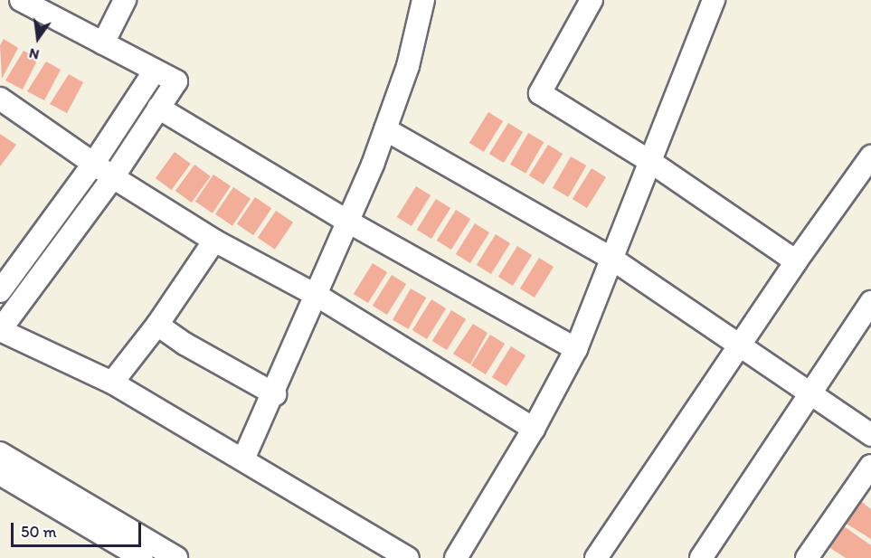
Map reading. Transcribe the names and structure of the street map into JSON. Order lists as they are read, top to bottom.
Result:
{
  "scale_bar": "50 m",
  "north": "bottom"
}
